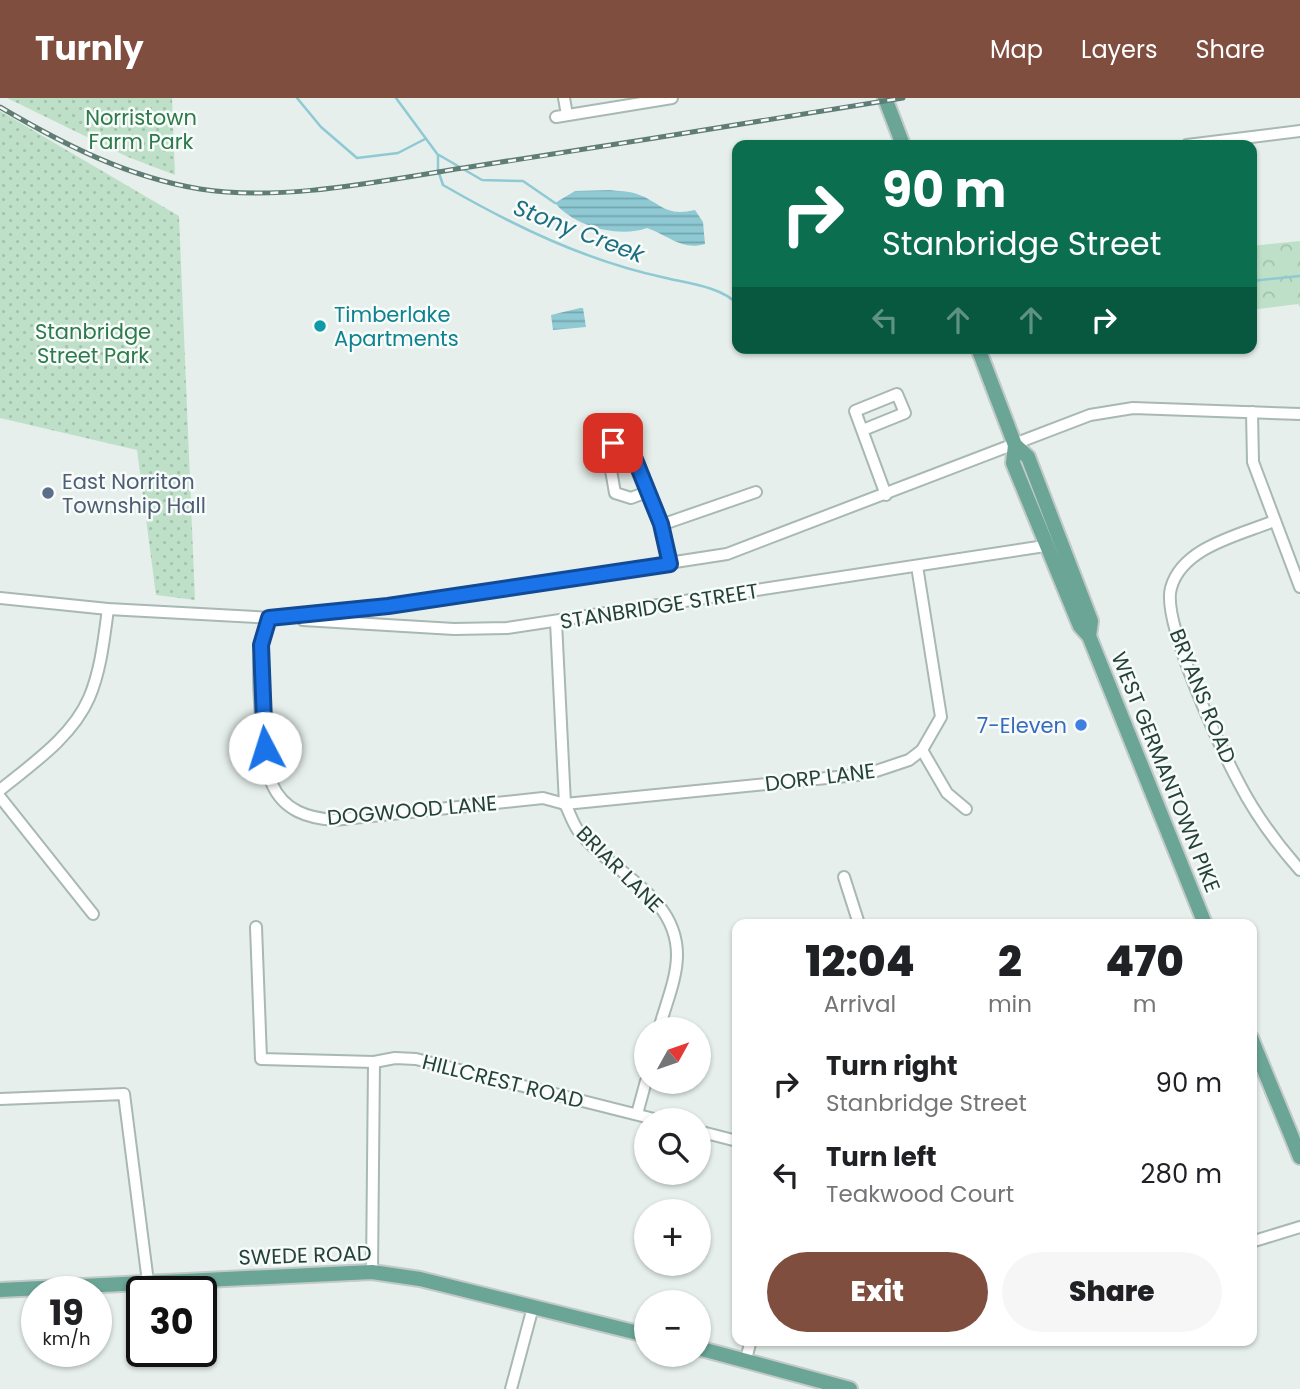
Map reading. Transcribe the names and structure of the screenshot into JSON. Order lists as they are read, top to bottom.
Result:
{
  "streets": {
    "main road": ["WEST GERMANTOWN PIKE", "SWEDE ROAD"],
    "street": [
      "STANBRIDGE STREET",
      "BRYANS ROAD",
      "DORP LANE",
      "DOGWOOD LANE",
      "BRIAR LANE",
      "HILLCREST ROAD"
    ]
  },
  "crossings": [
    ["STANBRIDGE STREET", "WEST GERMANTOWN PIKE"],
    ["STANBRIDGE STREET", "DOGWOOD LANE"],
    ["STANBRIDGE STREET", "BRIAR LANE"],
    ["DORP LANE", "DOGWOOD LANE"],
    ["DORP LANE", "BRIAR LANE"],
    ["DOGWOOD LANE", "BRIAR LANE"]
  ],
  "water": ["Stony Creek"],
  "parks": ["Norristown Farm Park", "Stanbridge Street Park"],
  "places": ["Timberlake Apartments", "East Norriton Township Hall", "7-Eleven"],
  "north": "top right",
  "page": {
    "header": "Turnly",
    "nav": ["Map", "Layers", "Share"],
    "turn": ["90 m", "Stanbridge Street"],
    "eta": [
      "12:04",
      "Arrival",
      "2",
      "min",
      "470",
      "m"
    ],
    "map_buttons": ["+", "−"],
    "list": [
      {
        "name": "Turn right",
        "note": "Stanbridge Street",
        "value": "90 m"
      },
      {
        "name": "Turn left",
        "note": "Teakwood Court",
        "value": "280 m"
      }
    ],
    "buttons": ["Exit", "Share"],
    "speed": "19 km/h",
    "limit": "30"
  }
}
